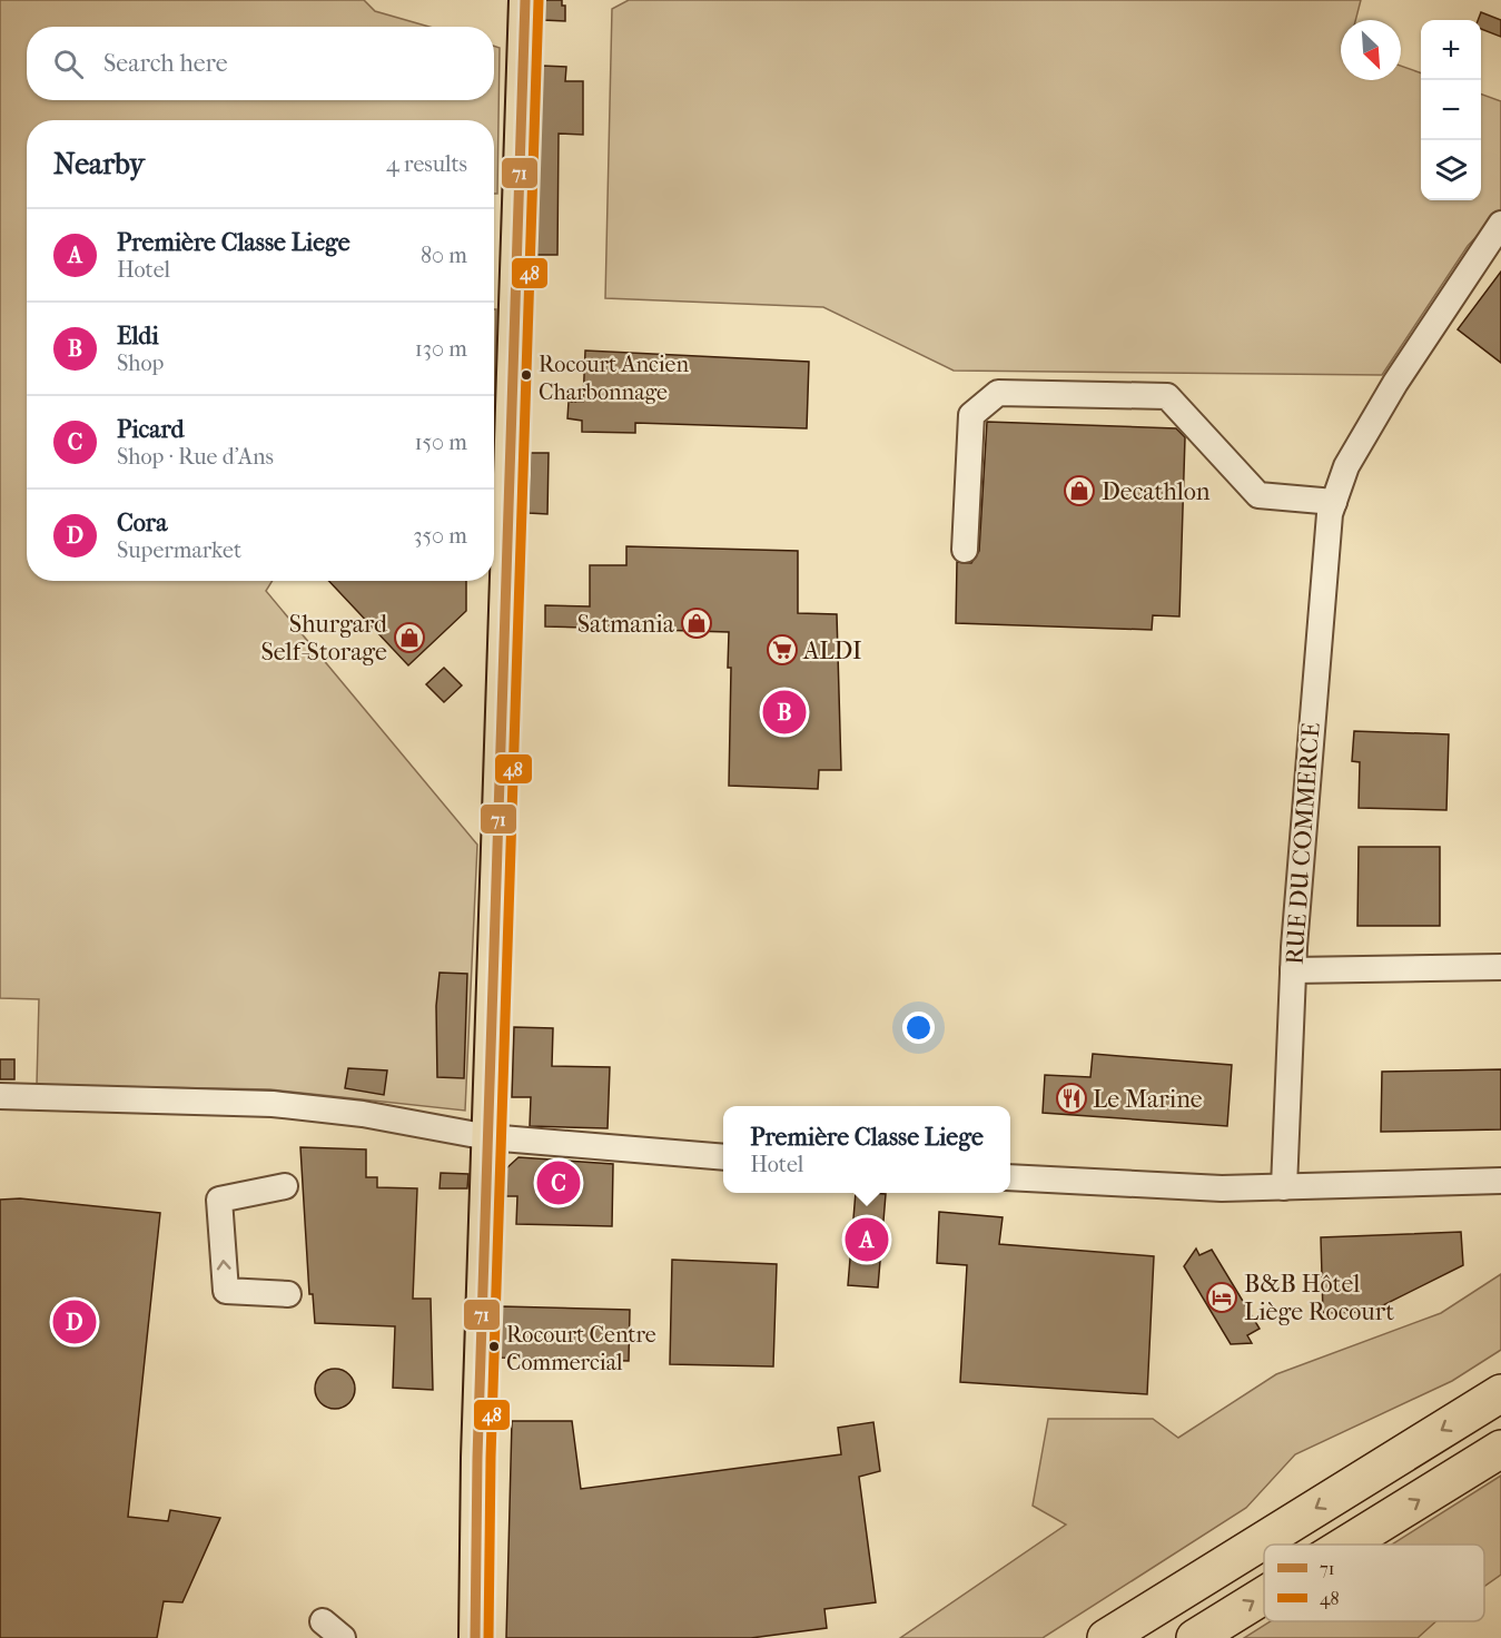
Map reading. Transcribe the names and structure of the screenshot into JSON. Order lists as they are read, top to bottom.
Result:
{
  "streets": {
    "street": ["RUE DU COMMERCE"]
  },
  "places": {
    "other": ["Rocourt Ancien Charbonnage", "Rocourt Centre Commercial"],
    "shop": ["Decathlon", "Satmania", "Shurgard Self-Storage"],
    "supermarket": ["ALDI"],
    "restaurant": ["Le Marine"],
    "hotel": ["B&B Hôtel Liège Rocourt"]
  },
  "lines": ["transit line 71", "transit line 48"],
  "legend": ["71", "48"],
  "north": "bottom right",
  "page": {
    "map_buttons": ["+", "−"],
    "search": "Search here",
    "heading": ["Nearby", "4 results"],
    "list": [
      {
        "mark": "A",
        "name": "Première Classe Liege",
        "note": "Hotel",
        "value": "80 m"
      },
      {
        "mark": "B",
        "name": "Eldi",
        "note": "Shop",
        "value": "130 m"
      },
      {
        "mark": "C",
        "name": "Picard",
        "note": "Shop · Rue d'Ans",
        "value": "150 m"
      },
      {
        "mark": "D",
        "name": "Cora",
        "note": "Supermarket",
        "value": "350 m"
      }
    ],
    "pins": [
      "B",
      "C",
      "A",
      "D"
    ],
    "popup": ["Première Classe Liege", "Hotel"]
  }
}
